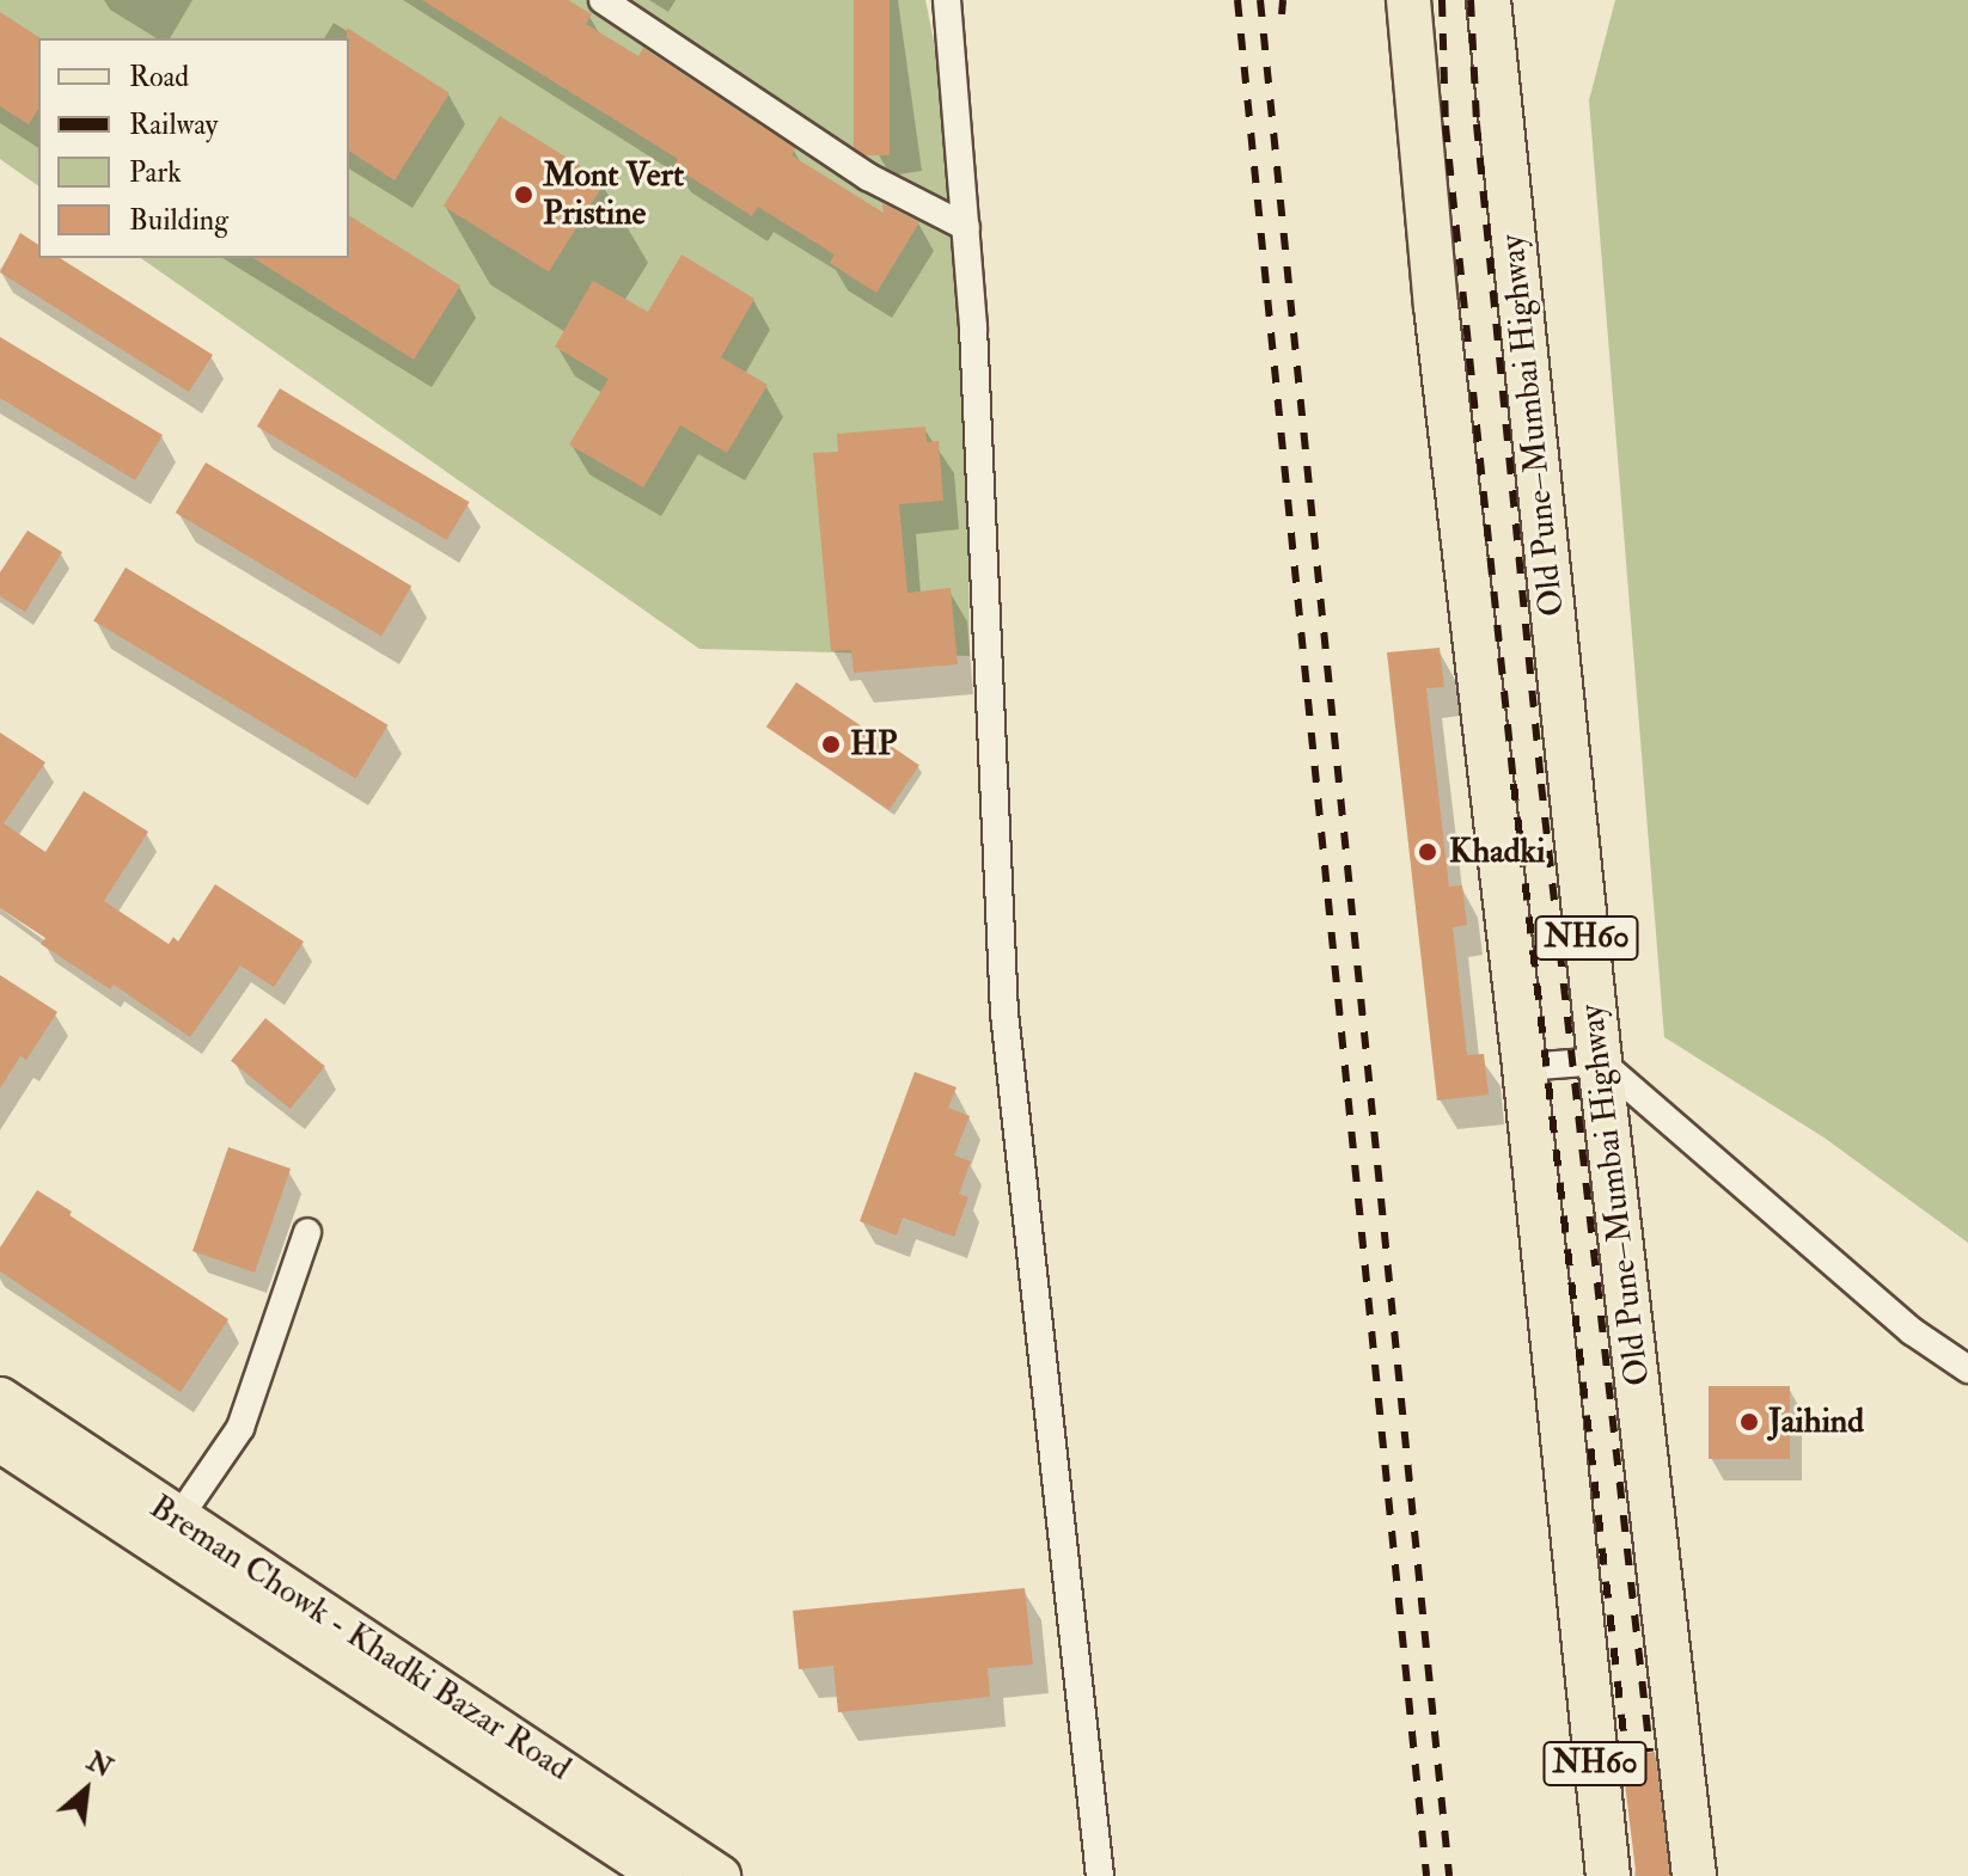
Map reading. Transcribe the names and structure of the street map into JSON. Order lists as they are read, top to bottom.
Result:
{
  "streets": {
    "highway": ["Old Pune–Mumbai Highway", "NH60"],
    "main road": ["Breman Chowk - Khadki Bazar Road"]
  },
  "places": [
    "Mont Vert Pristine",
    "HP",
    "Khadki",
    "Jaihind"
  ],
  "legend": [
    "Road",
    "Railway",
    "Park",
    "Building"
  ],
  "north": "top right"
}
